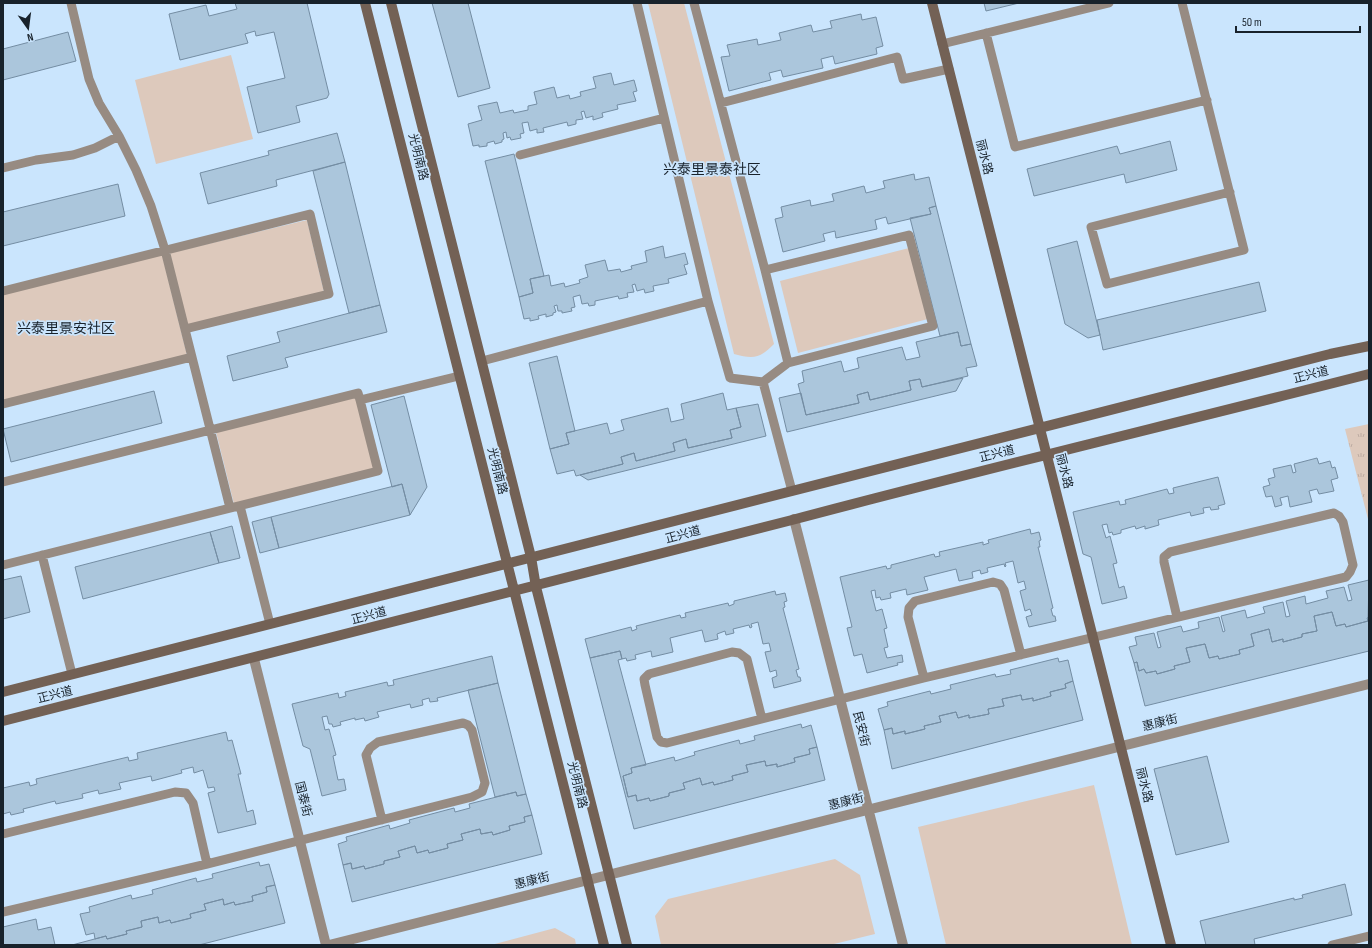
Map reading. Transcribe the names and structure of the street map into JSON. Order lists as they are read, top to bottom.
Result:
{
  "streets": {
    "main road": ["光明南路", "丽水路", "正兴道"],
    "street": ["惠康街", "民安街", "国泰街"]
  },
  "crossings": [
    ["光明南路", "正兴道"],
    ["光明南路", "惠康街"],
    ["丽水路", "正兴道"],
    ["丽水路", "惠康街"],
    ["正兴道", "民安街"],
    ["正兴道", "国泰街"],
    ["惠康街", "民安街"],
    ["惠康街", "国泰街"]
  ],
  "districts": ["兴泰里景泰社区", "兴泰里景安社区"],
  "scale_bar": "50 m",
  "north": "bottom"
}
